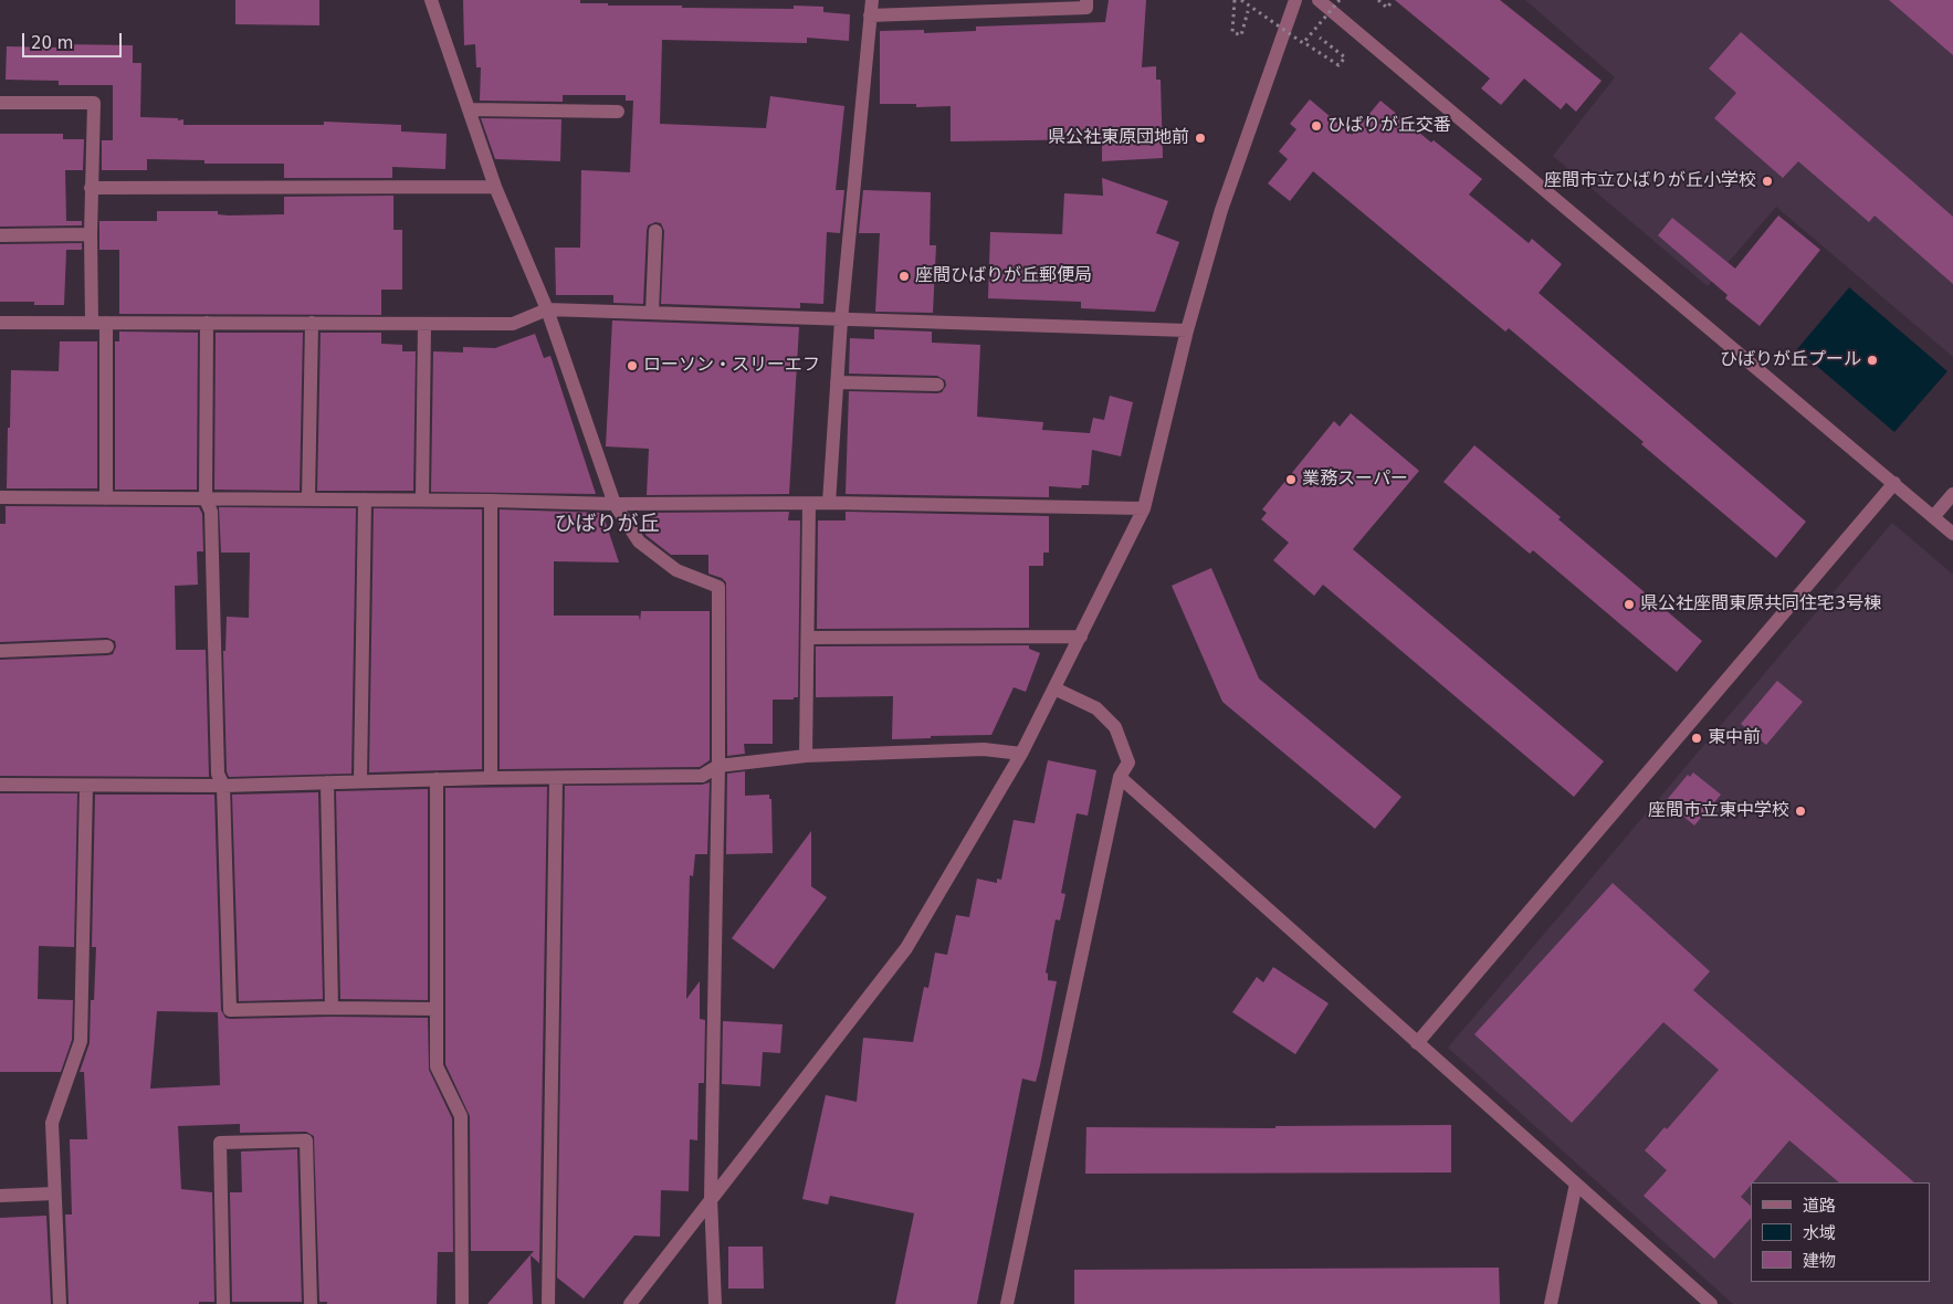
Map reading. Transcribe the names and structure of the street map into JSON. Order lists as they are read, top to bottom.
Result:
{
  "districts": ["ひばりが丘"],
  "places": [
    "ひばりが丘交番",
    "県公社東原団地前",
    "座間市立ひばりが丘小学校",
    "座間ひばりが丘郵便局",
    "ひばりが丘プール",
    "ローソン・スリーエフ",
    "業務スーパー",
    "県公社座間東原共同住宅3号棟",
    "東中前",
    "座間市立東中学校"
  ],
  "legend": ["道路", "水域", "建物"],
  "scale_bar": "20 m"
}
